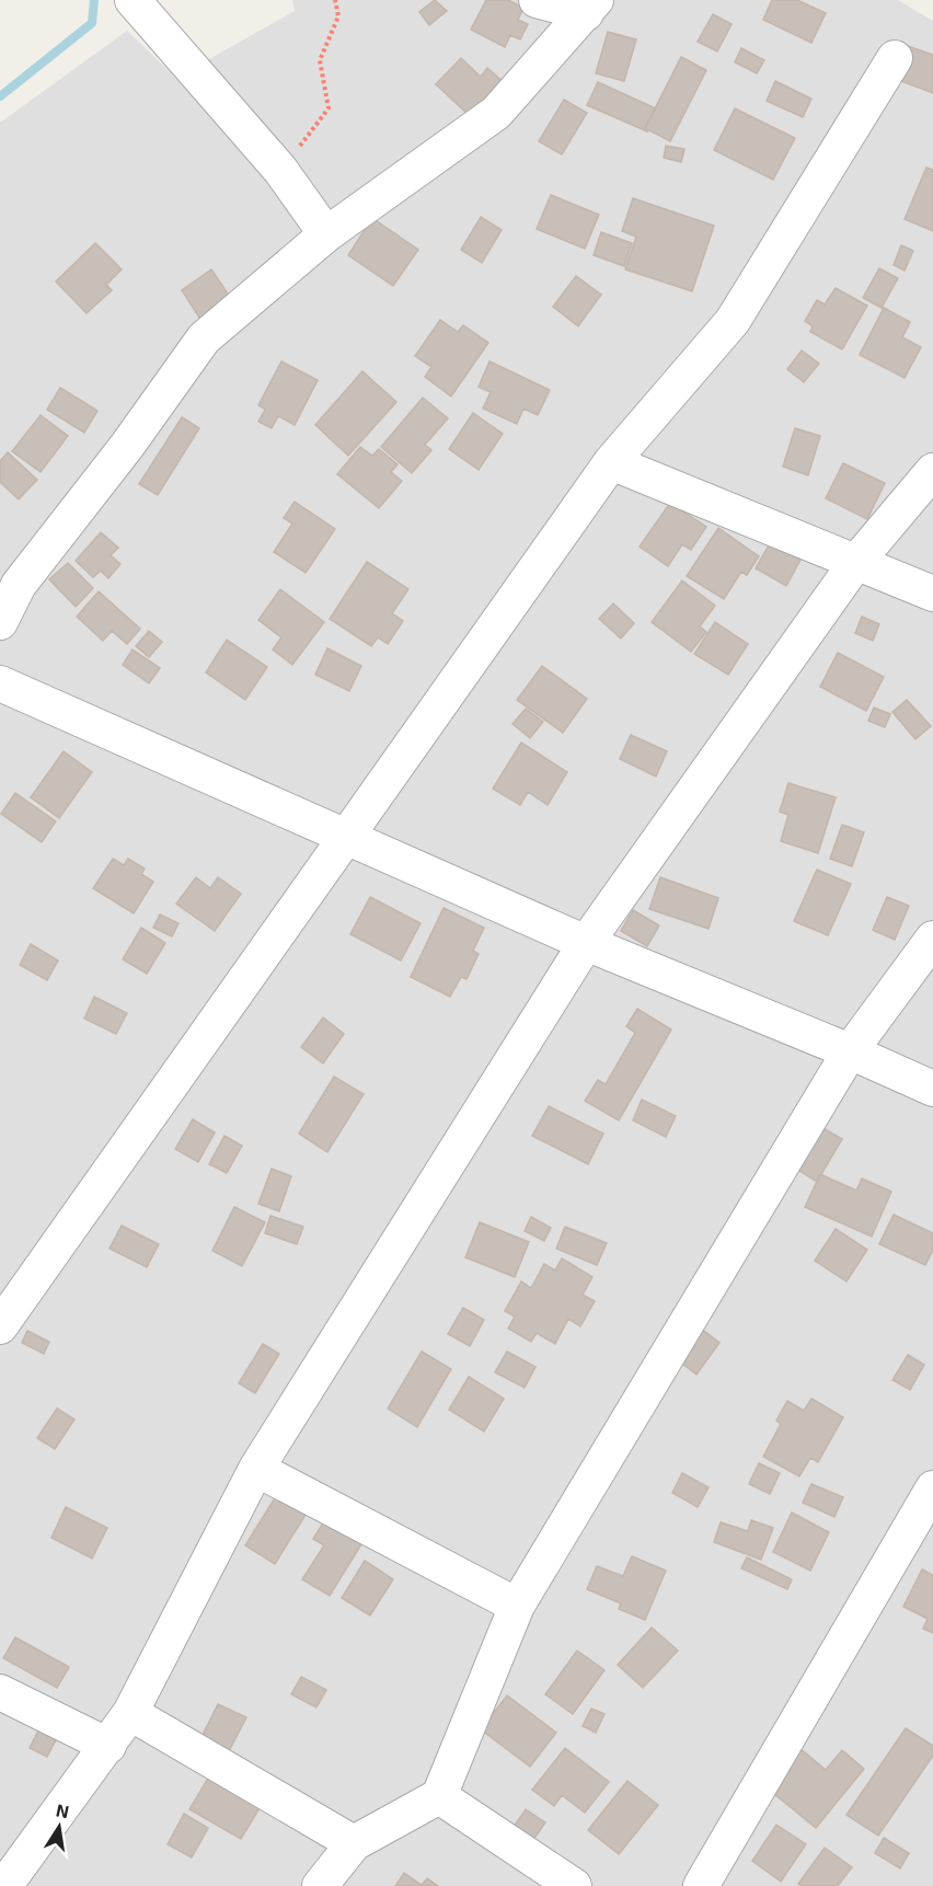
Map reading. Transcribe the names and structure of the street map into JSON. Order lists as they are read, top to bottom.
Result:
{
  "north": "top"
}
